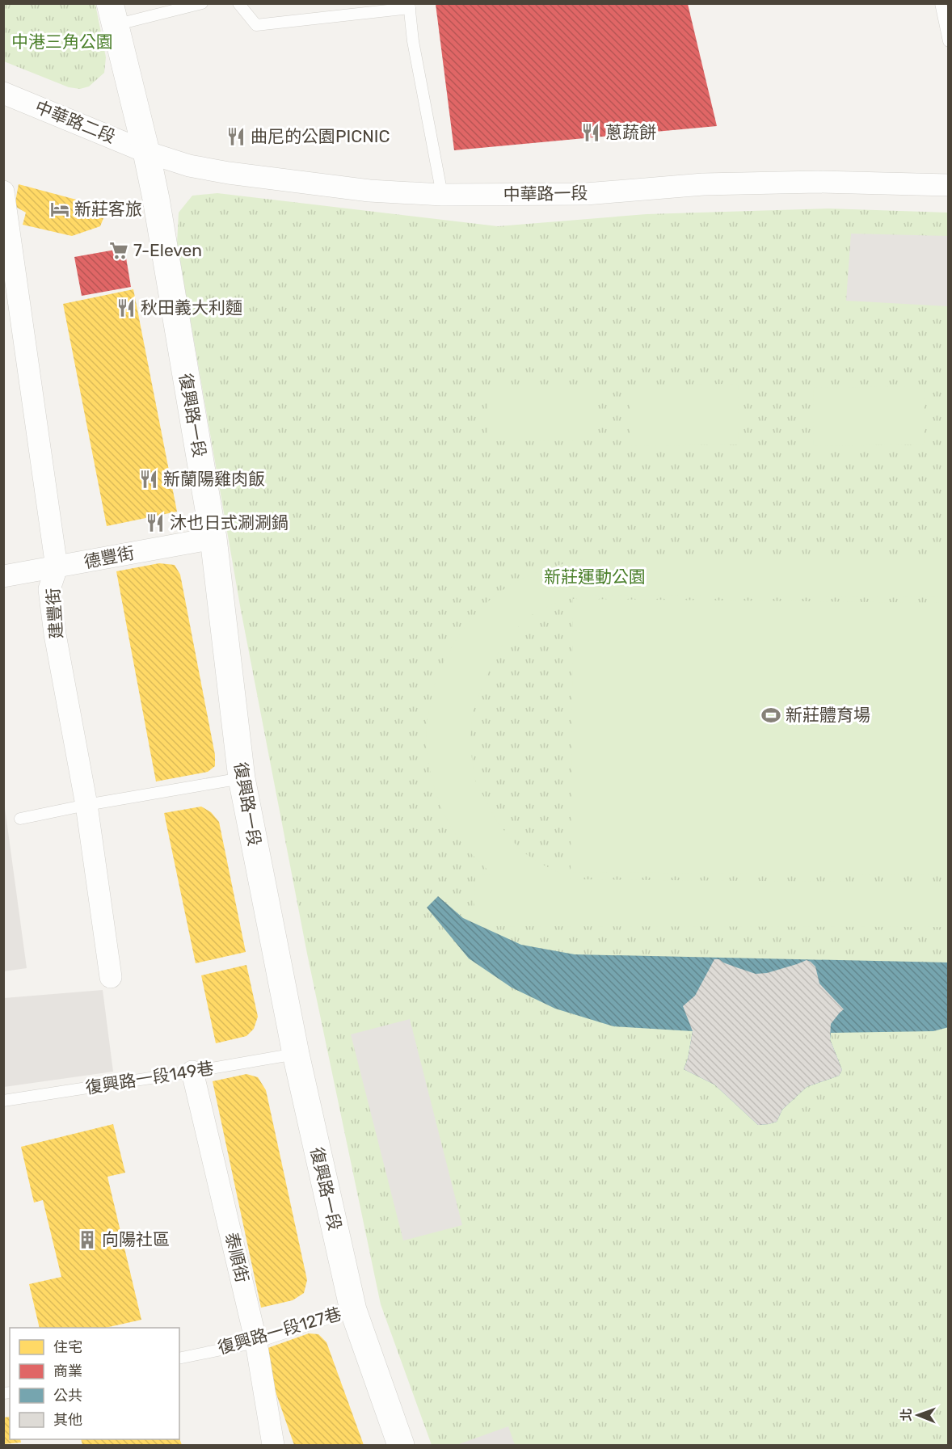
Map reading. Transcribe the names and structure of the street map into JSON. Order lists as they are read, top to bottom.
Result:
{
  "streets": {
    "street": [
      "中華路二段",
      "中華路一段",
      "復興路一段",
      "德豐街",
      "建豐街",
      "泰順街"
    ],
    "lane": ["復興路一段149巷", "復興路一段127巷"]
  },
  "crossings": [
    ["中華路二段", "中華路一段"],
    ["中華路二段", "復興路一段"],
    ["中華路一段", "復興路一段"],
    ["復興路一段", "德豐街"],
    ["復興路一段", "復興路一段149巷"],
    ["復興路一段", "復興路一段127巷"],
    ["德豐街", "建豐街"],
    ["復興路一段149巷", "泰順街"],
    ["泰順街", "復興路一段127巷"]
  ],
  "parks": ["中港三角公園", "新莊運動公園"],
  "places": {
    "restaurant": [
      "蔥蔬餅",
      "曲尼的公園PICNIC",
      "秋田義大利麵",
      "新蘭陽雞肉飯",
      "沐也日式涮涮鍋"
    ],
    "hotel": ["新莊客旅"],
    "supermarket": ["7-Eleven"],
    "sports": ["新莊體育場"],
    "building": ["向陽社區"]
  },
  "legend": [
    "住宅",
    "商業",
    "公共",
    "其他"
  ],
  "north": "left"
}
